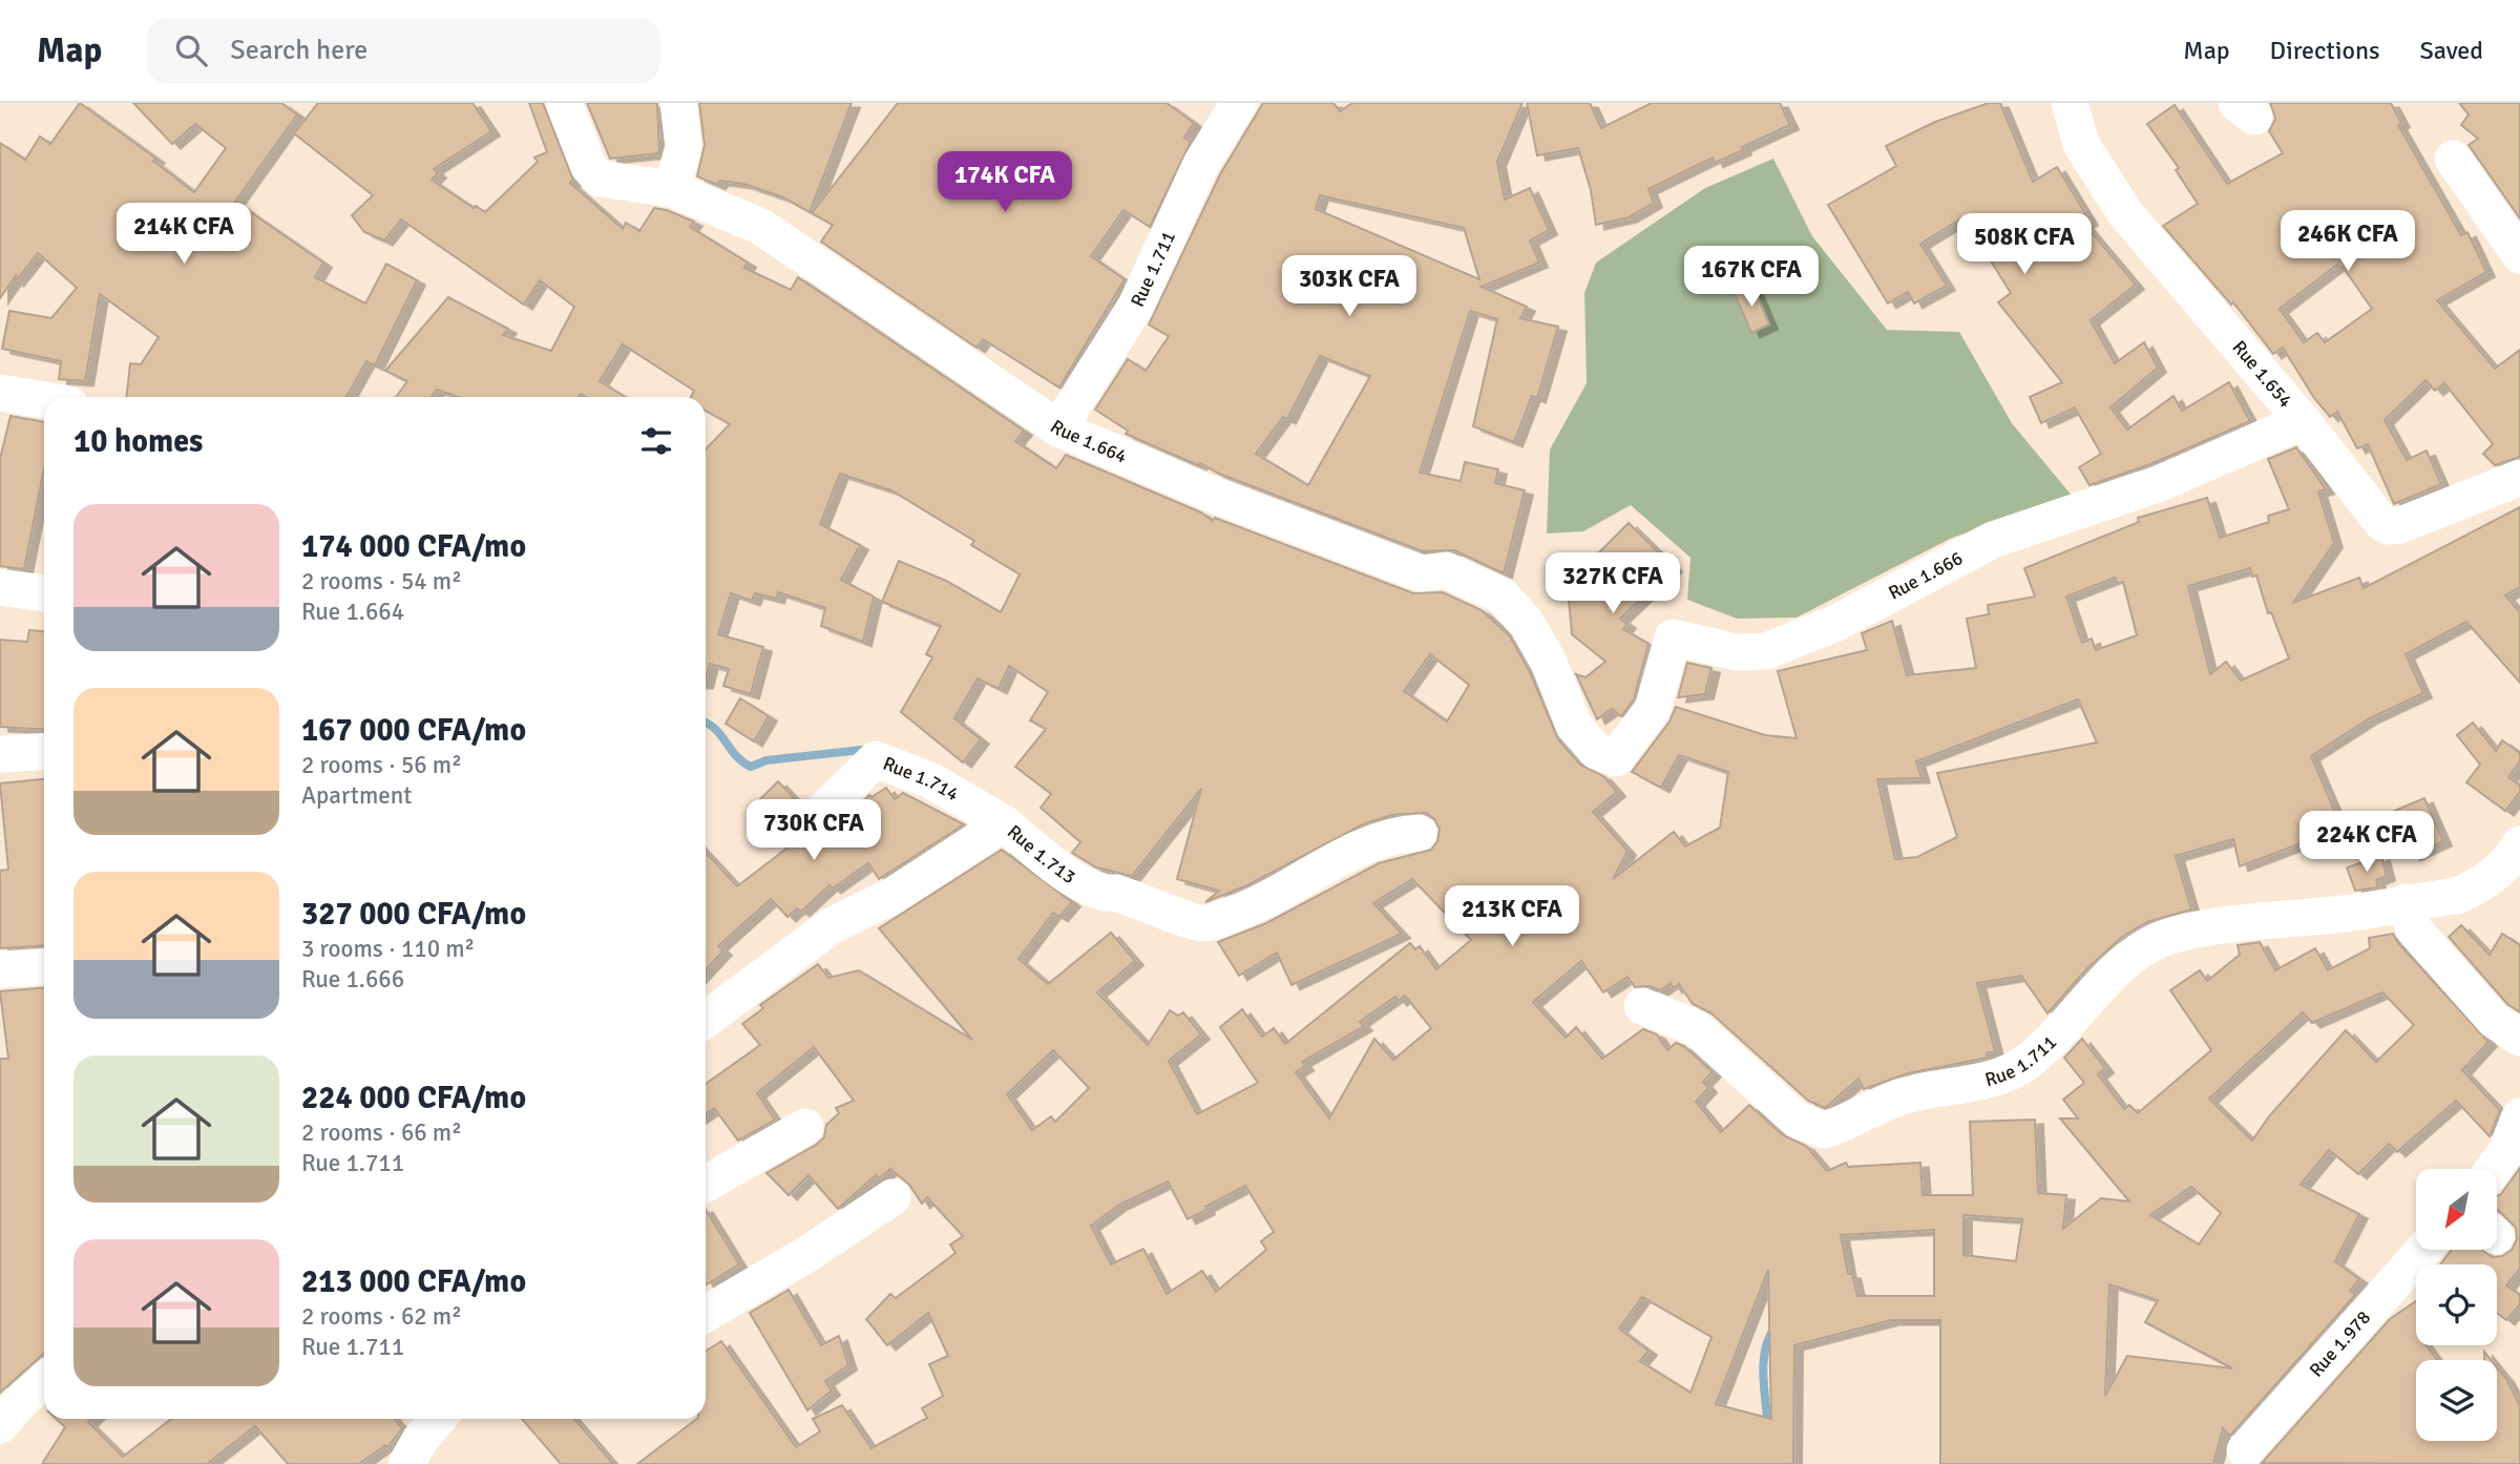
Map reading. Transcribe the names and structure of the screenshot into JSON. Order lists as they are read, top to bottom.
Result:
{
  "streets": {
    "street": [
      "Rue 1.711",
      "Rue 1.654",
      "Rue 1.664",
      "Rue 1.666",
      "Rue 1.714",
      "Rue 1.713",
      "Rue 1.978"
    ]
  },
  "crossings": [
    ["Rue 1.711", "Rue 1.664"],
    ["Rue 1.654", "Rue 1.666"],
    ["Rue 1.664", "Rue 1.666"],
    ["Rue 1.714", "Rue 1.713"]
  ],
  "north": "bottom left",
  "page": {
    "header": "Map",
    "search": "Search here",
    "nav": ["Map", "Directions", "Saved"],
    "price": [
      "174K CFA",
      "214K CFA",
      "246K CFA",
      "508K CFA",
      "167K CFA",
      "303K CFA",
      "327K CFA",
      "730K CFA",
      "224K CFA",
      "213K CFA"
    ],
    "heading": "10 homes",
    "list": [
      {
        "name": "174 000 CFA/mo",
        "note": "2 rooms · 54 m² · Rue 1.664"
      },
      {
        "name": "167 000 CFA/mo",
        "note": "2 rooms · 56 m² · Apartment"
      },
      {
        "name": "327 000 CFA/mo",
        "note": "3 rooms · 110 m² · Rue 1.666"
      },
      {
        "name": "224 000 CFA/mo",
        "note": "2 rooms · 66 m² · Rue 1.711"
      },
      {
        "name": "213 000 CFA/mo",
        "note": "2 rooms · 62 m² · Rue 1.711"
      }
    ]
  }
}
